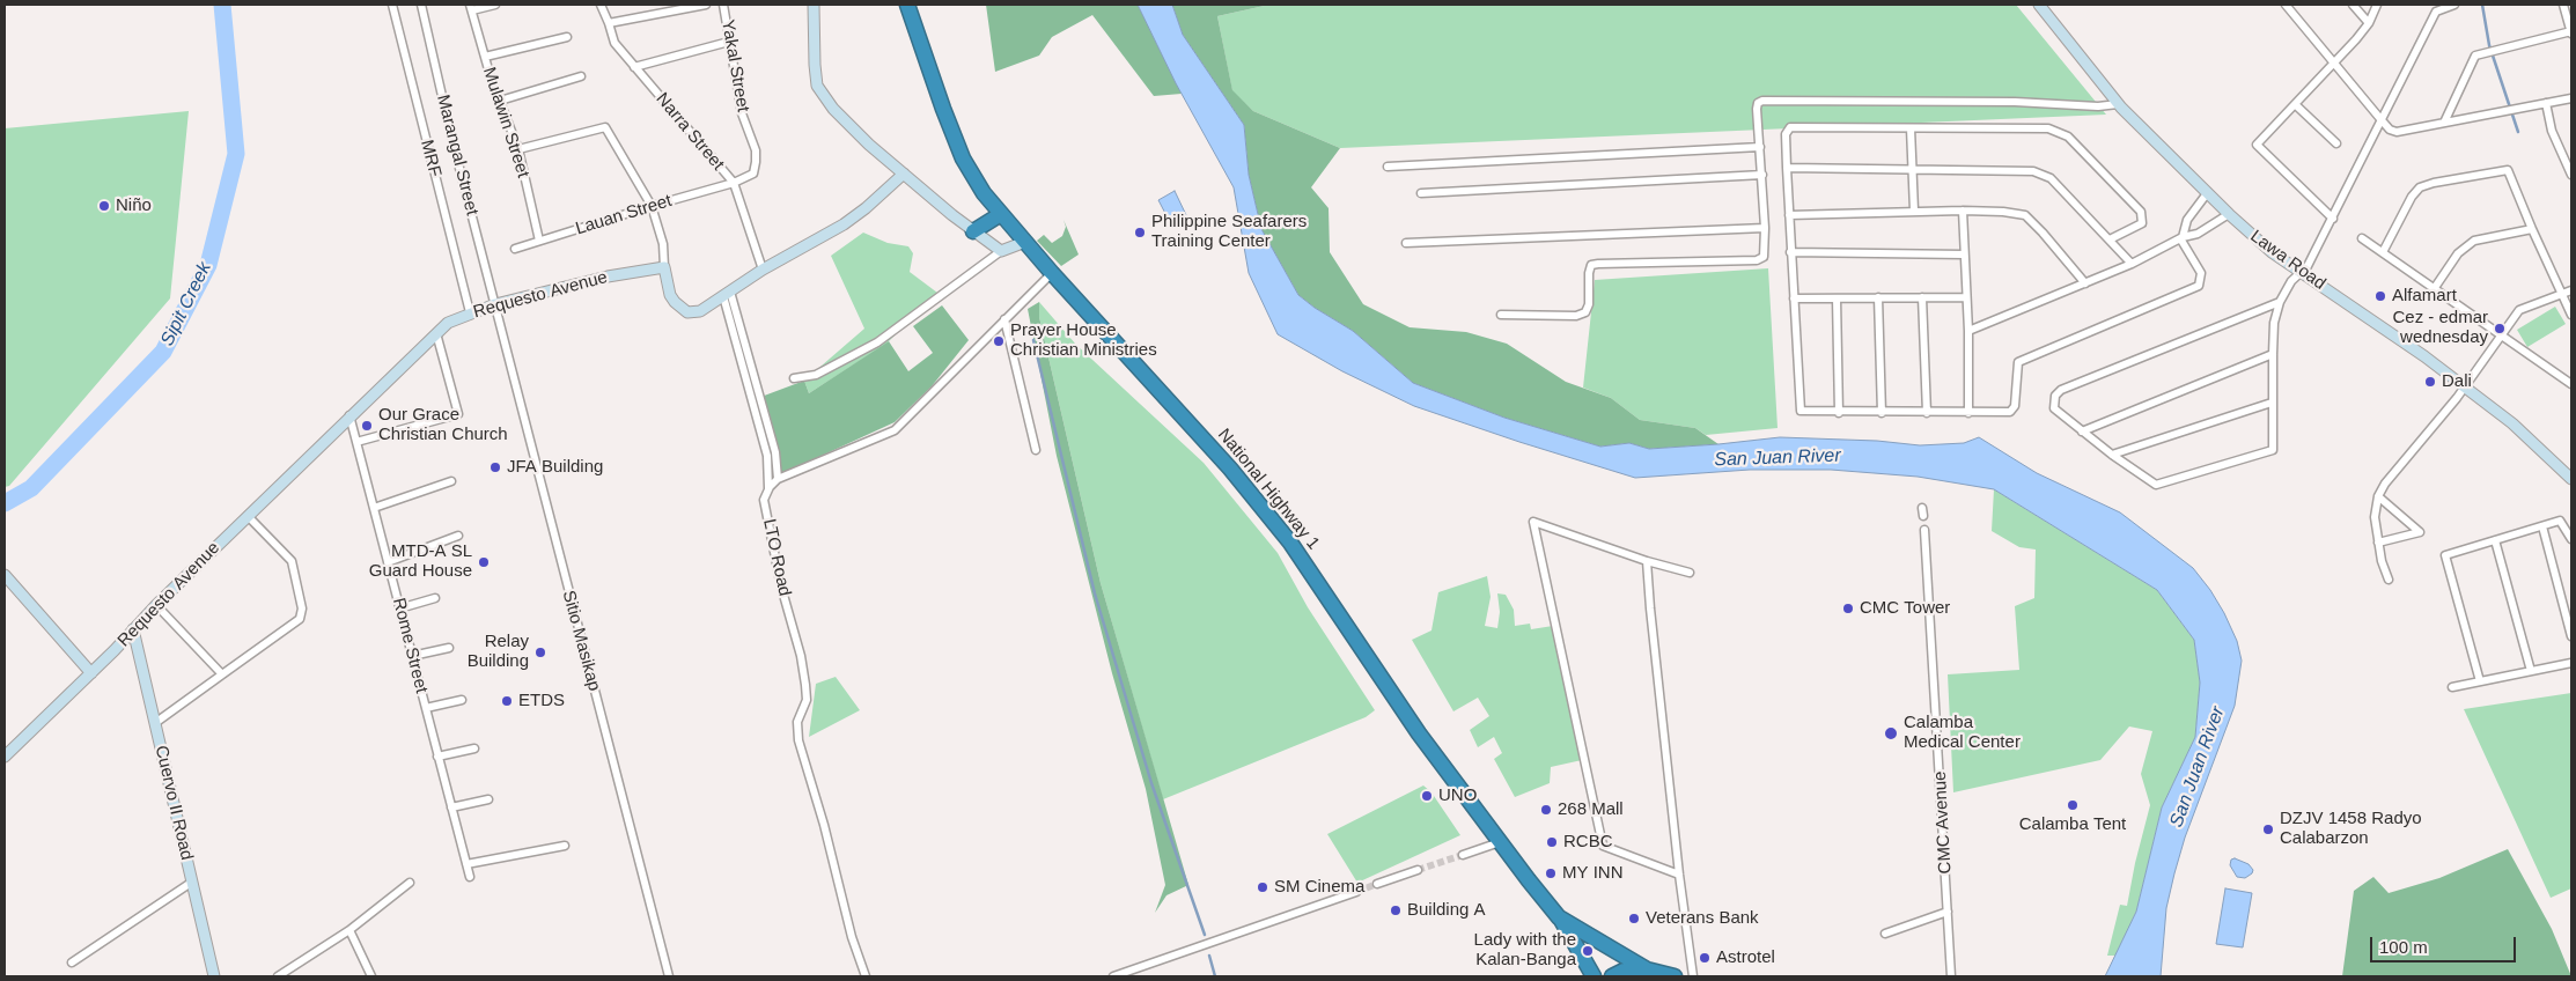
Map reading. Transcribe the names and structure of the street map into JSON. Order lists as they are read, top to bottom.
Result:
{
  "streets": {
    "highway": ["National Highway 1"],
    "main road": ["Lawa Road", "Requesto Avenue", "Cuervo II Road"],
    "street": [
      "Yakal Street",
      "Mulawin Street",
      "Narra Street",
      "Marangal Street",
      "MRF",
      "Lauan Street",
      "LTO Road",
      "Sitio Masikap",
      "Rome Street",
      "CMC Avenue"
    ]
  },
  "crossings": [
    ["Yakal Street", "Narra Street"],
    ["Yakal Street", "Lauan Street"],
    ["Mulawin Street", "Lauan Street"],
    ["Narra Street", "Lauan Street"],
    ["Marangal Street", "Requesto Avenue"],
    ["Marangal Street", "Sitio Masikap"],
    ["MRF", "Requesto Avenue"],
    ["Requesto Avenue", "Sitio Masikap"],
    ["Requesto Avenue", "Rome Street"],
    ["Requesto Avenue", "Cuervo II Road"]
  ],
  "water": ["Sipit Creek", "San Juan River"],
  "places": [
    "Niño",
    "Philippine Seafarers Training Center",
    "Alfamart",
    "Cez - edmar wednesday",
    "Prayer House Christian Ministries",
    "Dali",
    "Our Grace Christian Church",
    "JFA Building",
    "MTD-A SL Guard House",
    "CMC Tower",
    "Relay Building",
    "ETDS",
    "Calamba Medical Center",
    "UNO",
    "Calamba Tent",
    "268 Mall",
    "DZJV 1458 Radyo Calabarzon",
    "RCBC",
    "MY INN",
    "SM Cinema",
    "Building A",
    "Veterans Bank",
    "Lady with the Kalan-Banga",
    "Astrotel"
  ],
  "scale_bar": "100 m"
}
